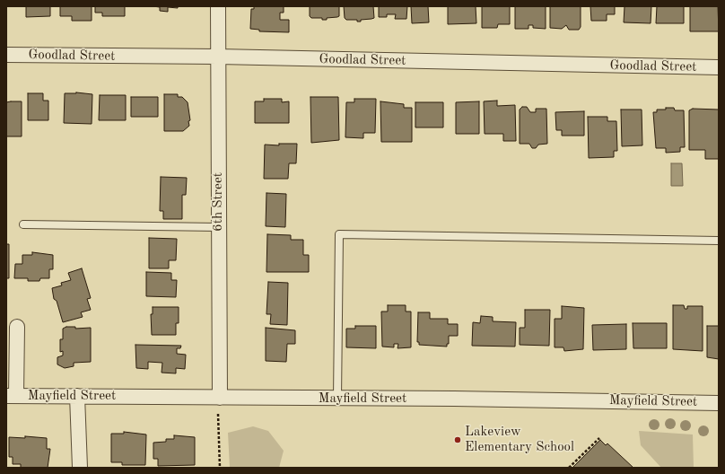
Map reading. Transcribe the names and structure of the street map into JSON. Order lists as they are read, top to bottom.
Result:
{
  "streets": {
    "street": ["Goodlad Street", "6th Street", "Mayfield Street"]
  },
  "crossings": [
    ["Goodlad Street", "6th Street"],
    ["6th Street", "Mayfield Street"]
  ],
  "places": ["Lakeview Elementary School"]
}
